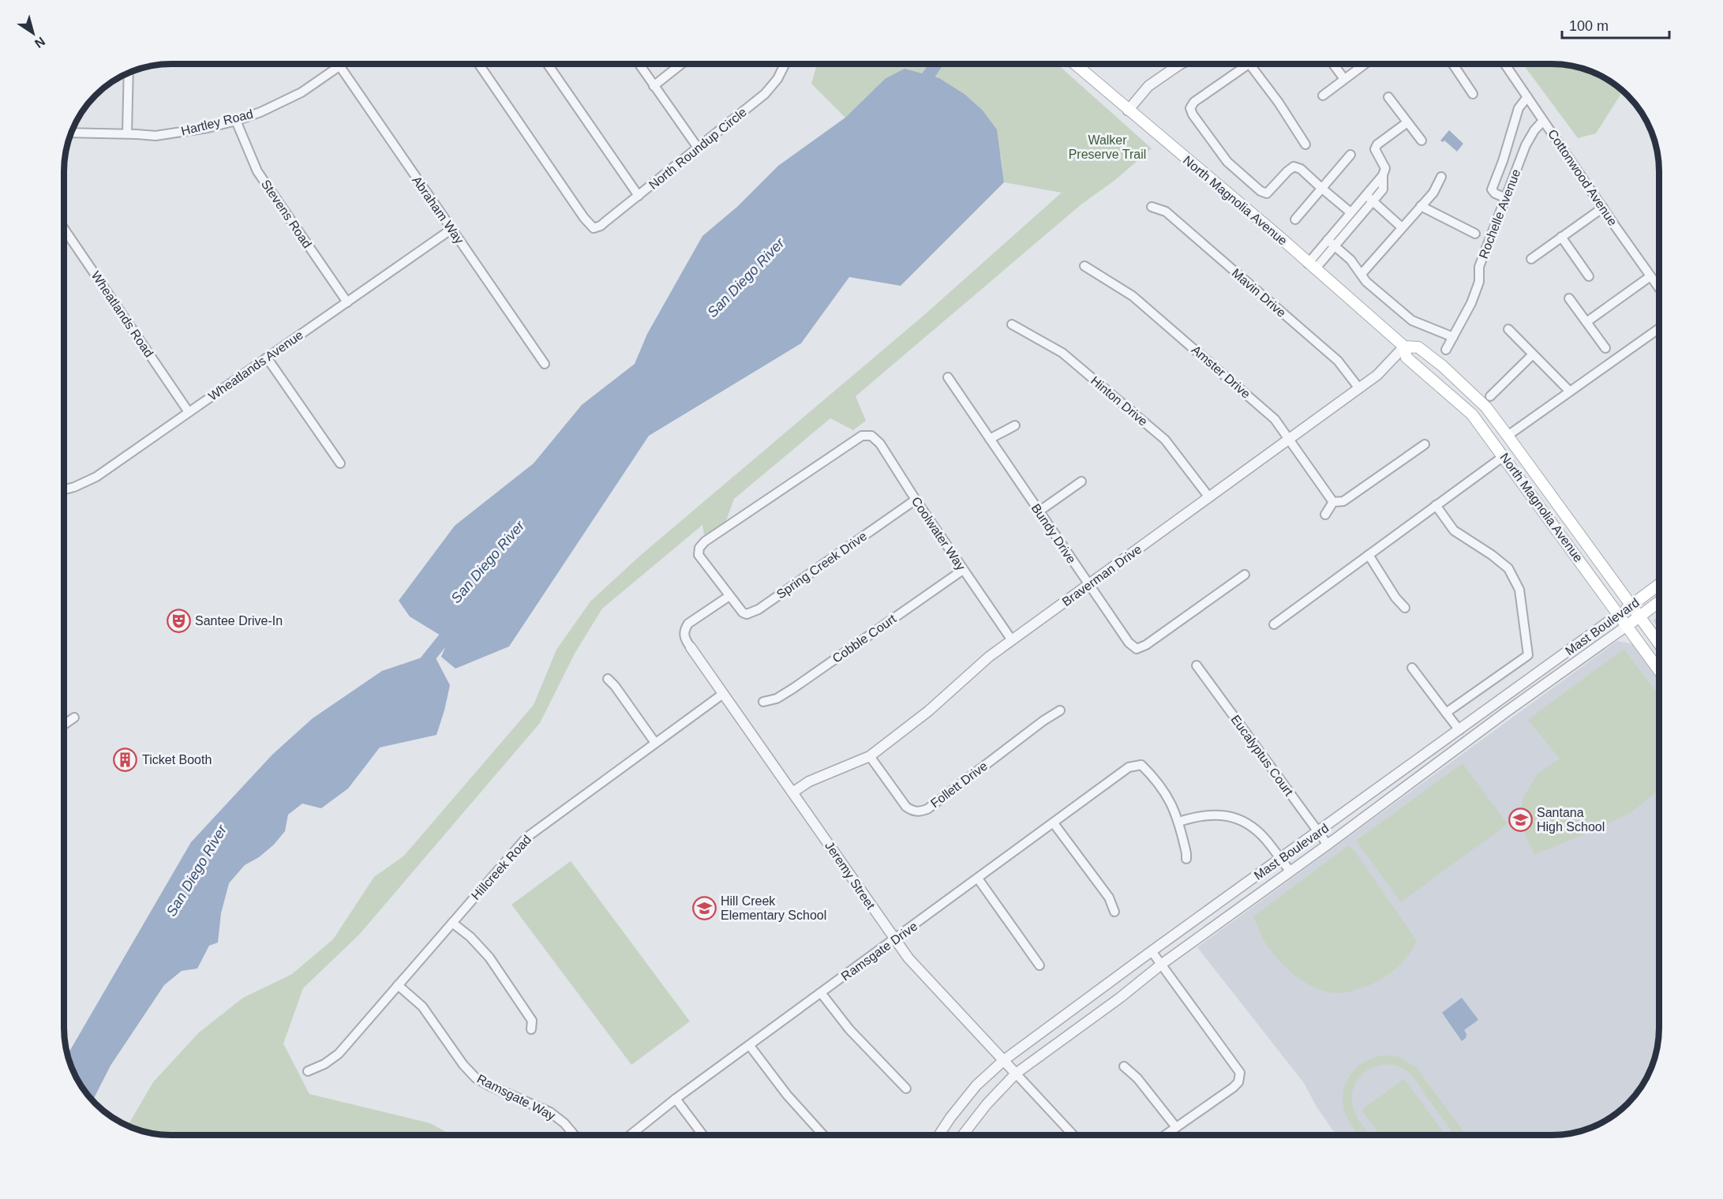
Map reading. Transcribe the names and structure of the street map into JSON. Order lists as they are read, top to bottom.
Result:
{
  "streets": {
    "main road": ["North Magnolia Avenue", "Mast Boulevard"],
    "street": [
      "Hartley Road",
      "North Roundup Circle",
      "Cottonwood Avenue",
      "Abraham Way",
      "Stevens Road",
      "Rochelle Avenue",
      "Mavin Drive",
      "Wheatlands Road",
      "Wheatlands Avenue",
      "Amster Drive",
      "Hinton Drive",
      "Coolwater Way",
      "Bundy Drive",
      "Spring Creek Drive",
      "Braverman Drive",
      "Cobble Court",
      "Eucalyptus Court",
      "Follett Drive",
      "Hillcreek Road",
      "Jeremy Street",
      "Ramsgate Drive",
      "Ramsgate Way"
    ]
  },
  "crossings": [
    ["Hartley Road", "Abraham Way"],
    ["Hartley Road", "Stevens Road"],
    ["Cottonwood Avenue", "Rochelle Avenue"],
    ["North Magnolia Avenue", "Braverman Drive"],
    ["North Magnolia Avenue", "Mast Boulevard"],
    ["Abraham Way", "Wheatlands Avenue"],
    ["Stevens Road", "Wheatlands Avenue"],
    ["Mavin Drive", "Braverman Drive"],
    ["Wheatlands Road", "Wheatlands Avenue"],
    ["Amster Drive", "Braverman Drive"],
    ["Hinton Drive", "Braverman Drive"],
    ["Coolwater Way", "Spring Creek Drive"],
    ["Coolwater Way", "Braverman Drive"],
    ["Coolwater Way", "Cobble Court"],
    ["Coolwater Way", "Jeremy Street"],
    ["Bundy Drive", "Braverman Drive"],
    ["Spring Creek Drive", "Jeremy Street"],
    ["Braverman Drive", "Follett Drive"],
    ["Braverman Drive", "Jeremy Street"],
    ["Mast Boulevard", "Eucalyptus Court"],
    ["Mast Boulevard", "Jeremy Street"],
    ["Hillcreek Road", "Jeremy Street"],
    ["Hillcreek Road", "Ramsgate Way"],
    ["Jeremy Street", "Ramsgate Drive"]
  ],
  "water": ["San Diego River"],
  "parks": ["Walker Preserve Trail"],
  "places": {
    "theatre": ["Santee Drive-In"],
    "building": ["Ticket Booth"],
    "school or university": ["Santana High School", "Hill Creek Elementary School"]
  },
  "scale_bar": "100 m",
  "north": "bottom right"
}
